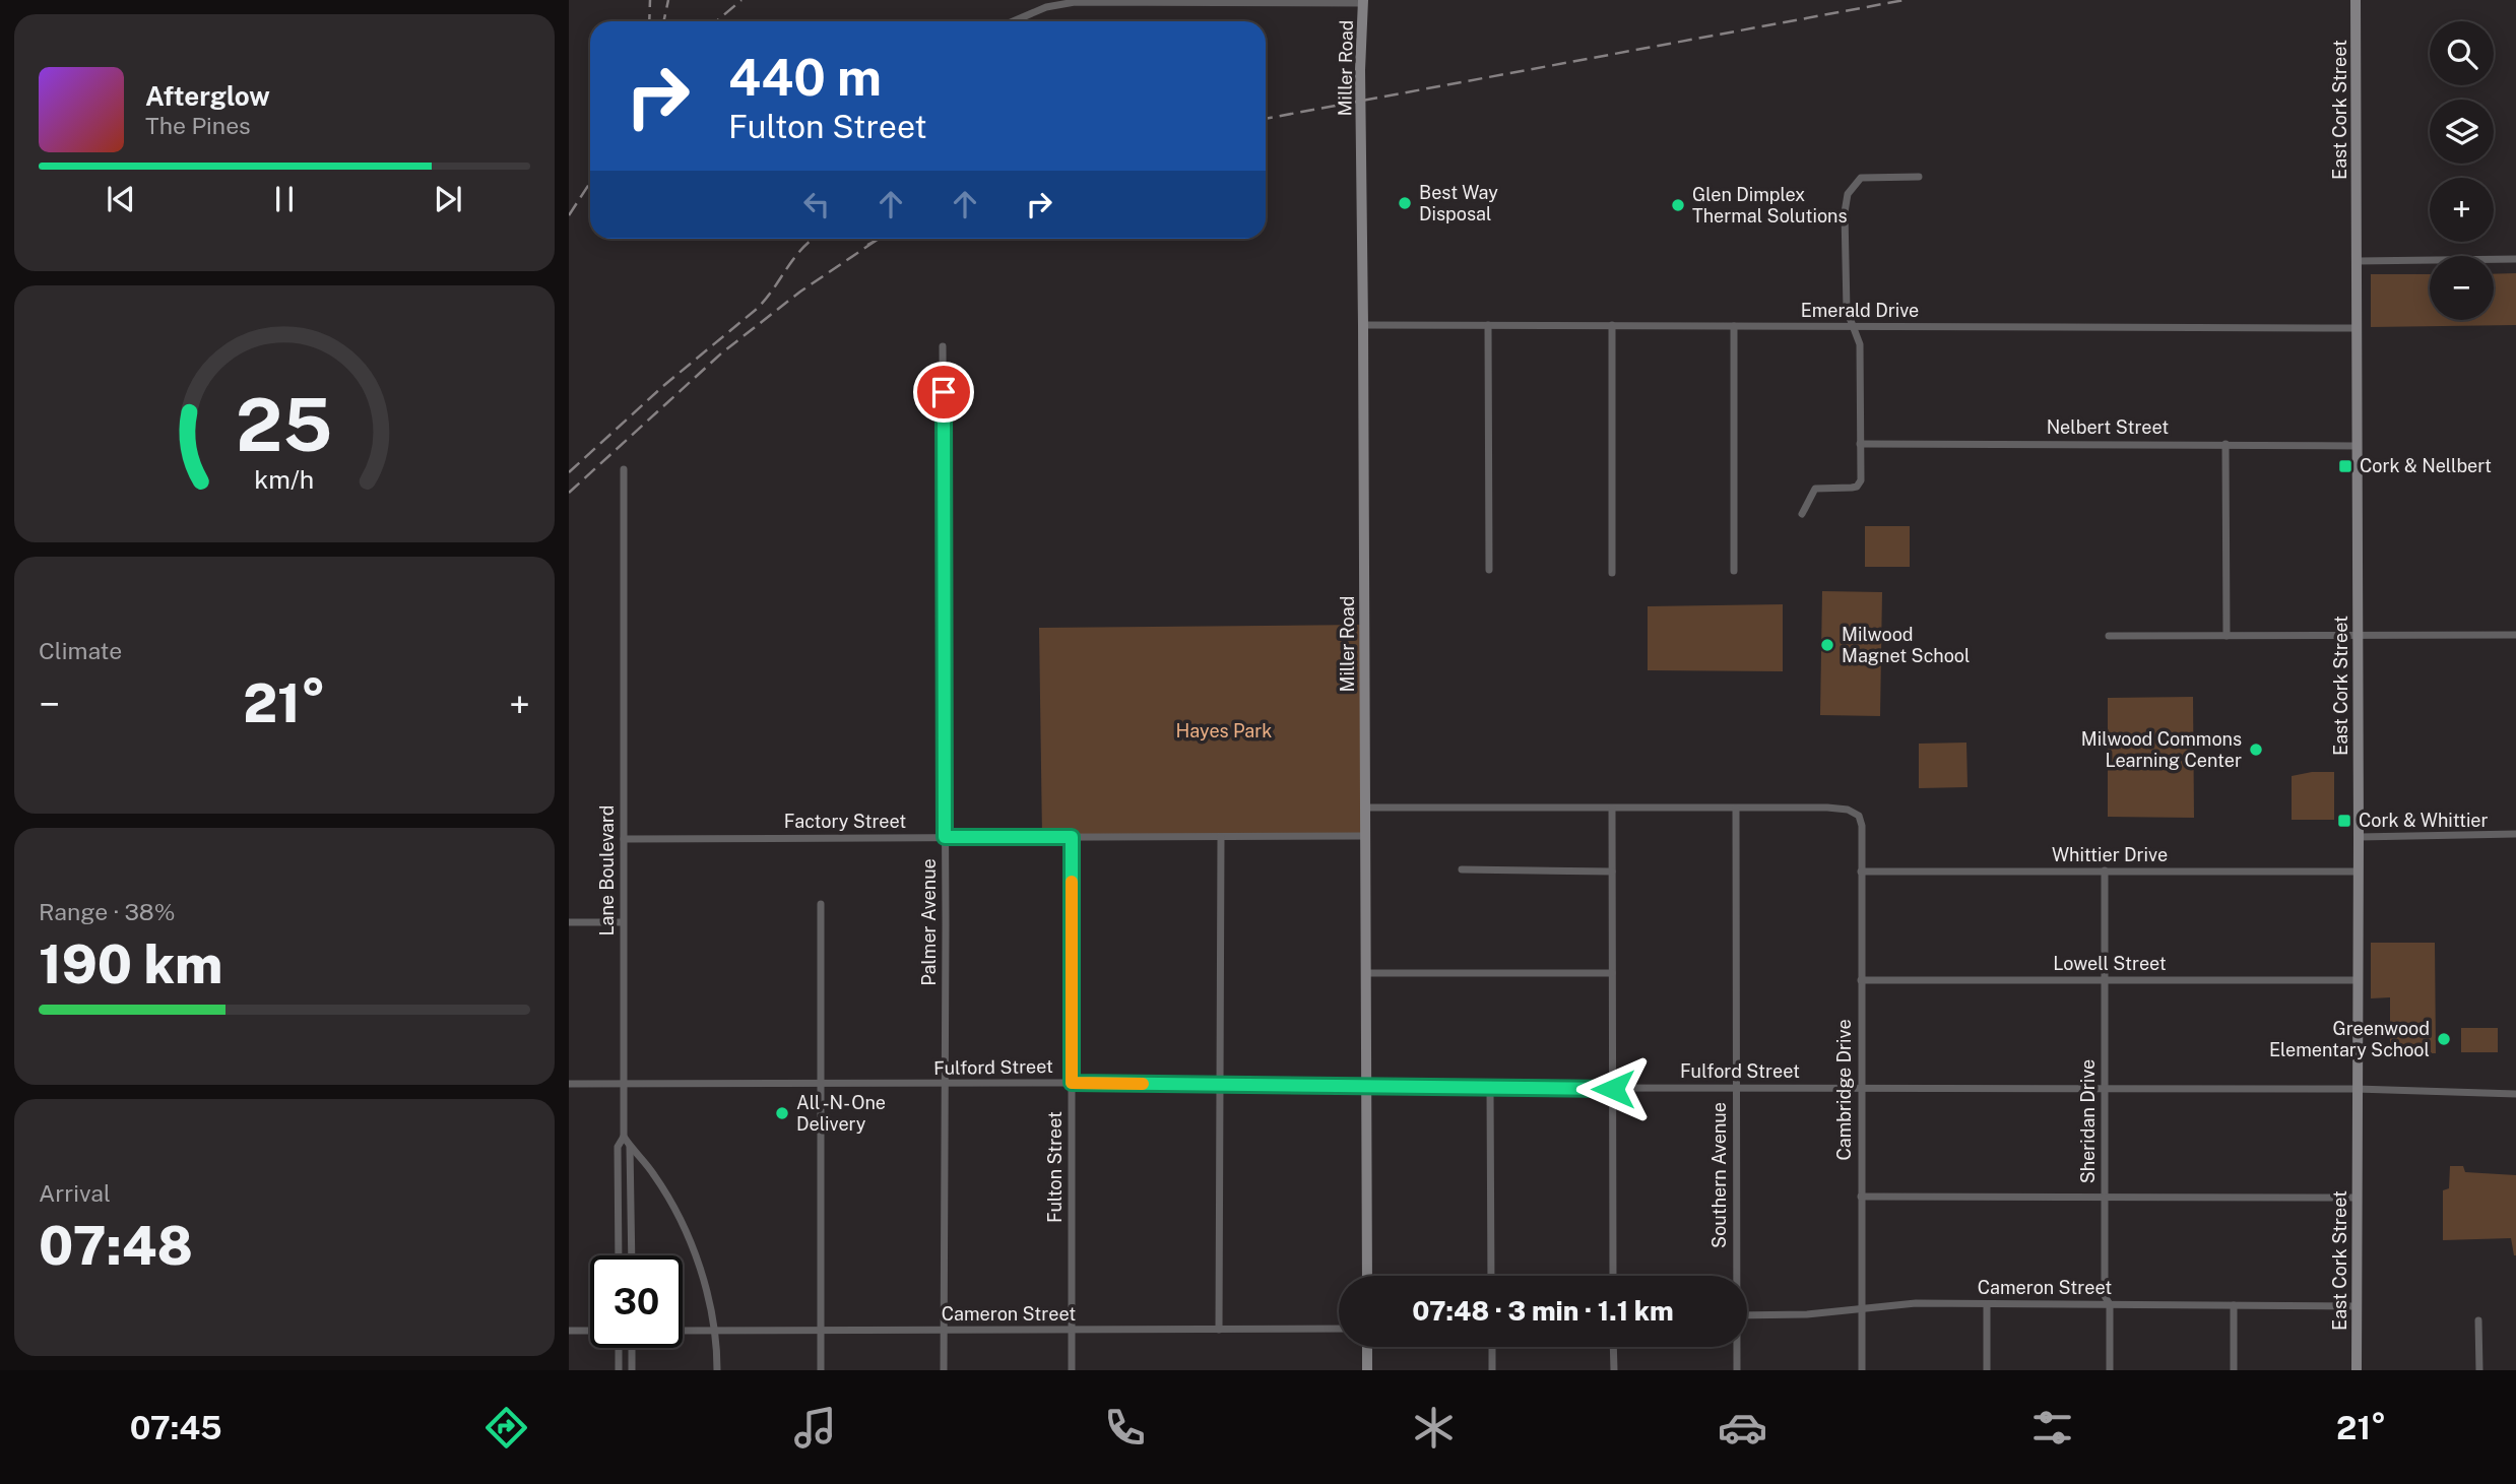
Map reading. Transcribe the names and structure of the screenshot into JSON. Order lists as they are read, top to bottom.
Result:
{
  "streets": {
    "street": [
      "Miller Road",
      "East Cork Street",
      "Emerald Drive",
      "Nelbert Street",
      "Factory Street",
      "Whittier Drive",
      "Lane Boulevard",
      "Palmer Avenue",
      "Lowell Street",
      "Fulford Street",
      "Cambridge Drive",
      "Sheridan Drive",
      "Fulton Street",
      "Southern Avenue",
      "Cameron Street"
    ]
  },
  "crossings": [
    ["Miller Road", "Emerald Drive"],
    ["Miller Road", "Factory Street"],
    ["Miller Road", "Fulford Street"],
    ["East Cork Street", "Emerald Drive"],
    ["East Cork Street", "Nelbert Street"],
    ["East Cork Street", "Whittier Drive"],
    ["East Cork Street", "Lowell Street"],
    ["East Cork Street", "Fulford Street"],
    ["East Cork Street", "Cameron Street"],
    ["Factory Street", "Lane Boulevard"],
    ["Factory Street", "Palmer Avenue"],
    ["Factory Street", "Fulton Street"],
    ["Whittier Drive", "Cambridge Drive"],
    ["Whittier Drive", "Sheridan Drive"],
    ["Lane Boulevard", "Fulford Street"],
    ["Palmer Avenue", "Fulford Street"],
    ["Palmer Avenue", "Cameron Street"],
    ["Lowell Street", "Cambridge Drive"],
    ["Lowell Street", "Sheridan Drive"],
    ["Fulford Street", "Cambridge Drive"],
    ["Fulford Street", "Sheridan Drive"],
    ["Fulford Street", "Fulton Street"],
    ["Fulford Street", "Southern Avenue"],
    ["Cambridge Drive", "Southern Avenue"],
    ["Cambridge Drive", "Cameron Street"],
    ["Sheridan Drive", "Cameron Street"],
    ["Fulton Street", "Cameron Street"]
  ],
  "parks": ["Hayes Park"],
  "places": {
    "other": [
      "Best Way Disposal",
      "Glen Dimplex Thermal Solutions",
      "Milwood Magnet School",
      "Milwood Commons Learning Center",
      "Greenwood Elementary School",
      "All -N- One Delivery"
    ],
    "transit": ["Cork & Nellbert", "Cork & Whittier"]
  },
  "page": {
    "map_buttons": ["+", "−"],
    "turn": ["440 m", "Fulton Street"],
    "song": ["Afterglow", "The Pines"],
    "tile": [
      "Climate",
      ["Range · 38%", "190 km"],
      ["Arrival", "07:48"]
    ],
    "heat": ["−", "21°", "+"],
    "limit": "30",
    "trip": "07:48 · 3 min · 1.1 km",
    "tabs": ["07:45", "21°"],
    "gauge": ["25", "km/h"]
  }
}
